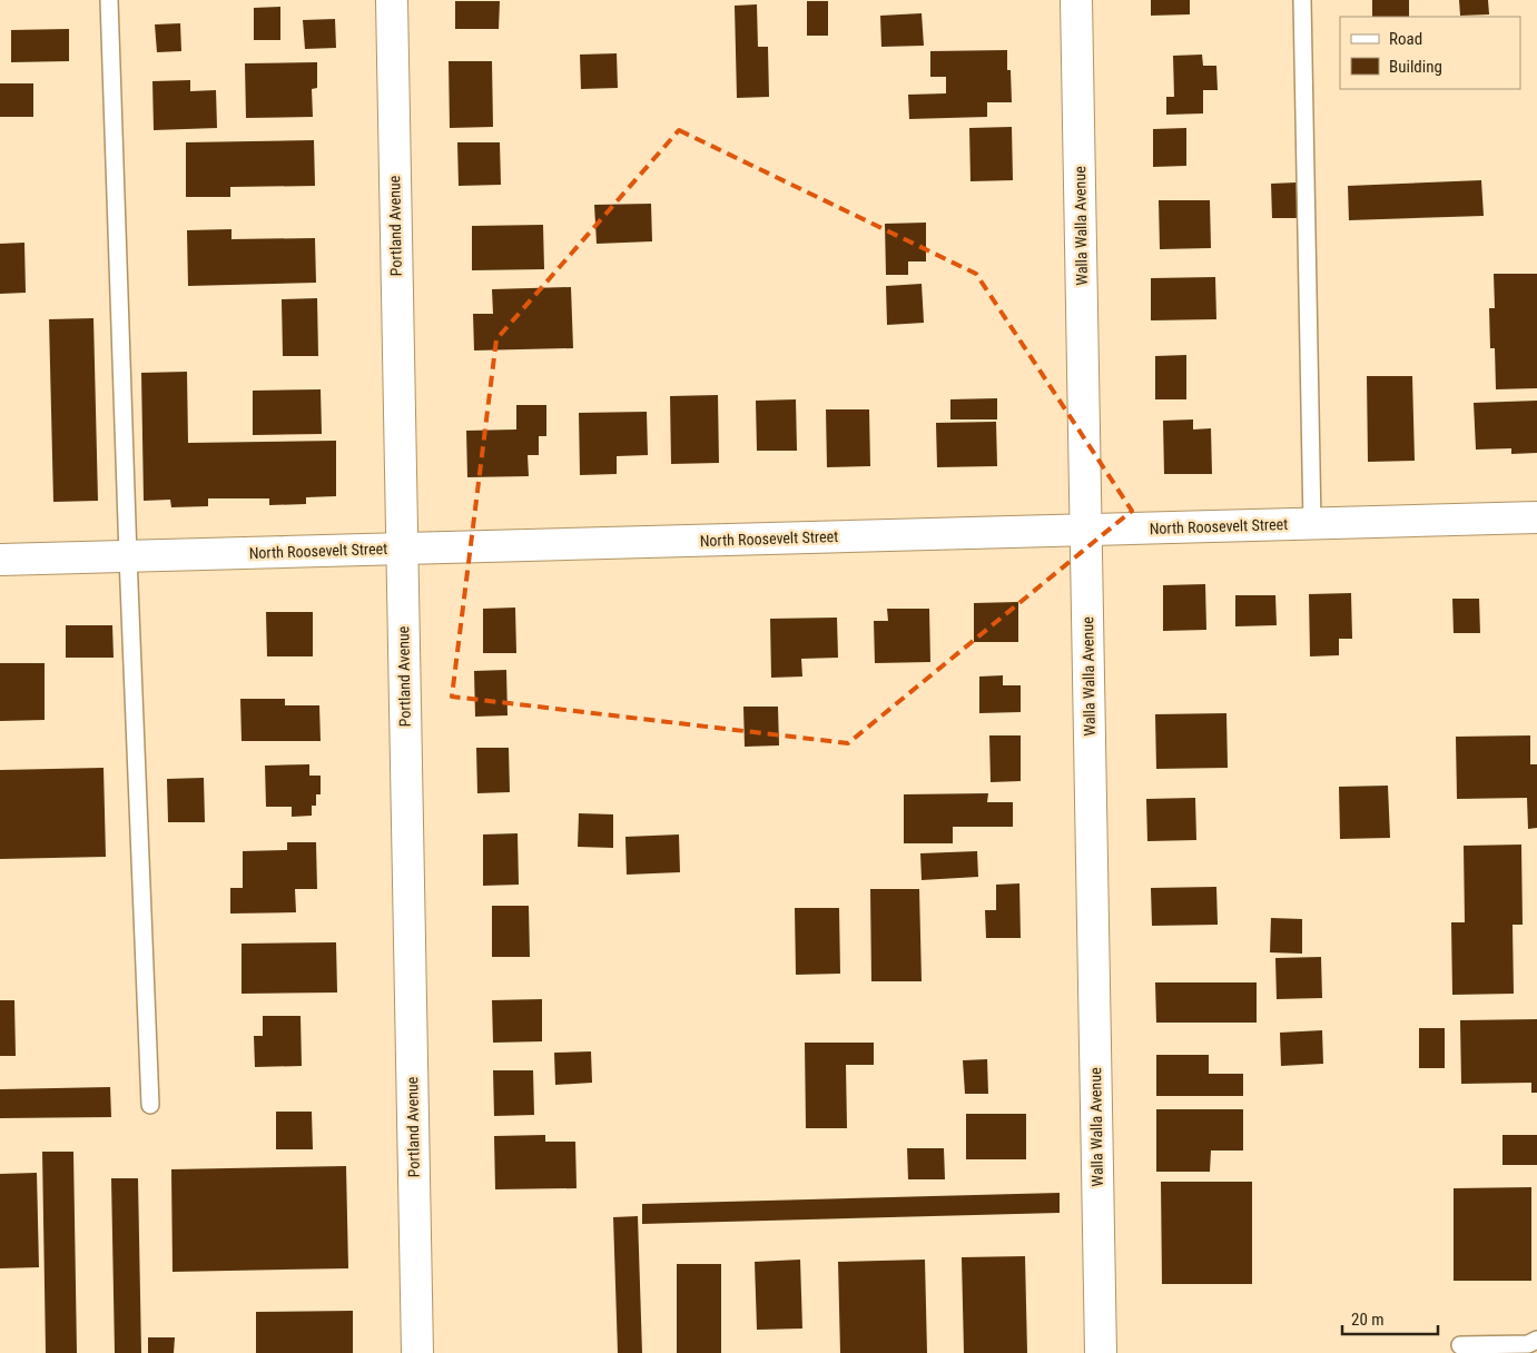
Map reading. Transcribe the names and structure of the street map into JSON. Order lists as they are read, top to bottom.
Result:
{
  "streets": {
    "street": ["Portland Avenue", "Walla Walla Avenue", "North Roosevelt Street"]
  },
  "crossings": [
    ["Portland Avenue", "North Roosevelt Street"],
    ["Walla Walla Avenue", "North Roosevelt Street"]
  ],
  "legend": ["Road", "Building"],
  "scale_bar": "20 m"
}
